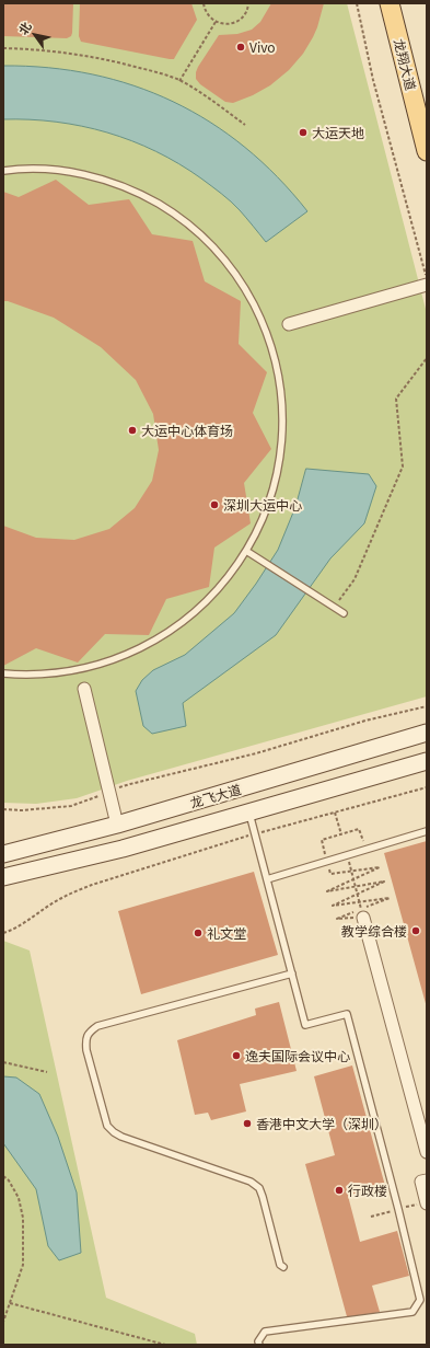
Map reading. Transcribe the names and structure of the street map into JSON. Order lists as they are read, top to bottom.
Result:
{
  "streets": {
    "main road": ["龙翔大道", "龙飞大道"]
  },
  "places": [
    "Vivo",
    "大运天地",
    "大运中心体育场",
    "深圳大运中心",
    "教学综合楼",
    "礼文堂",
    "逸夫国际会议中心",
    "香港中文大学（深圳）",
    "行政楼"
  ],
  "north": "top left"
}
